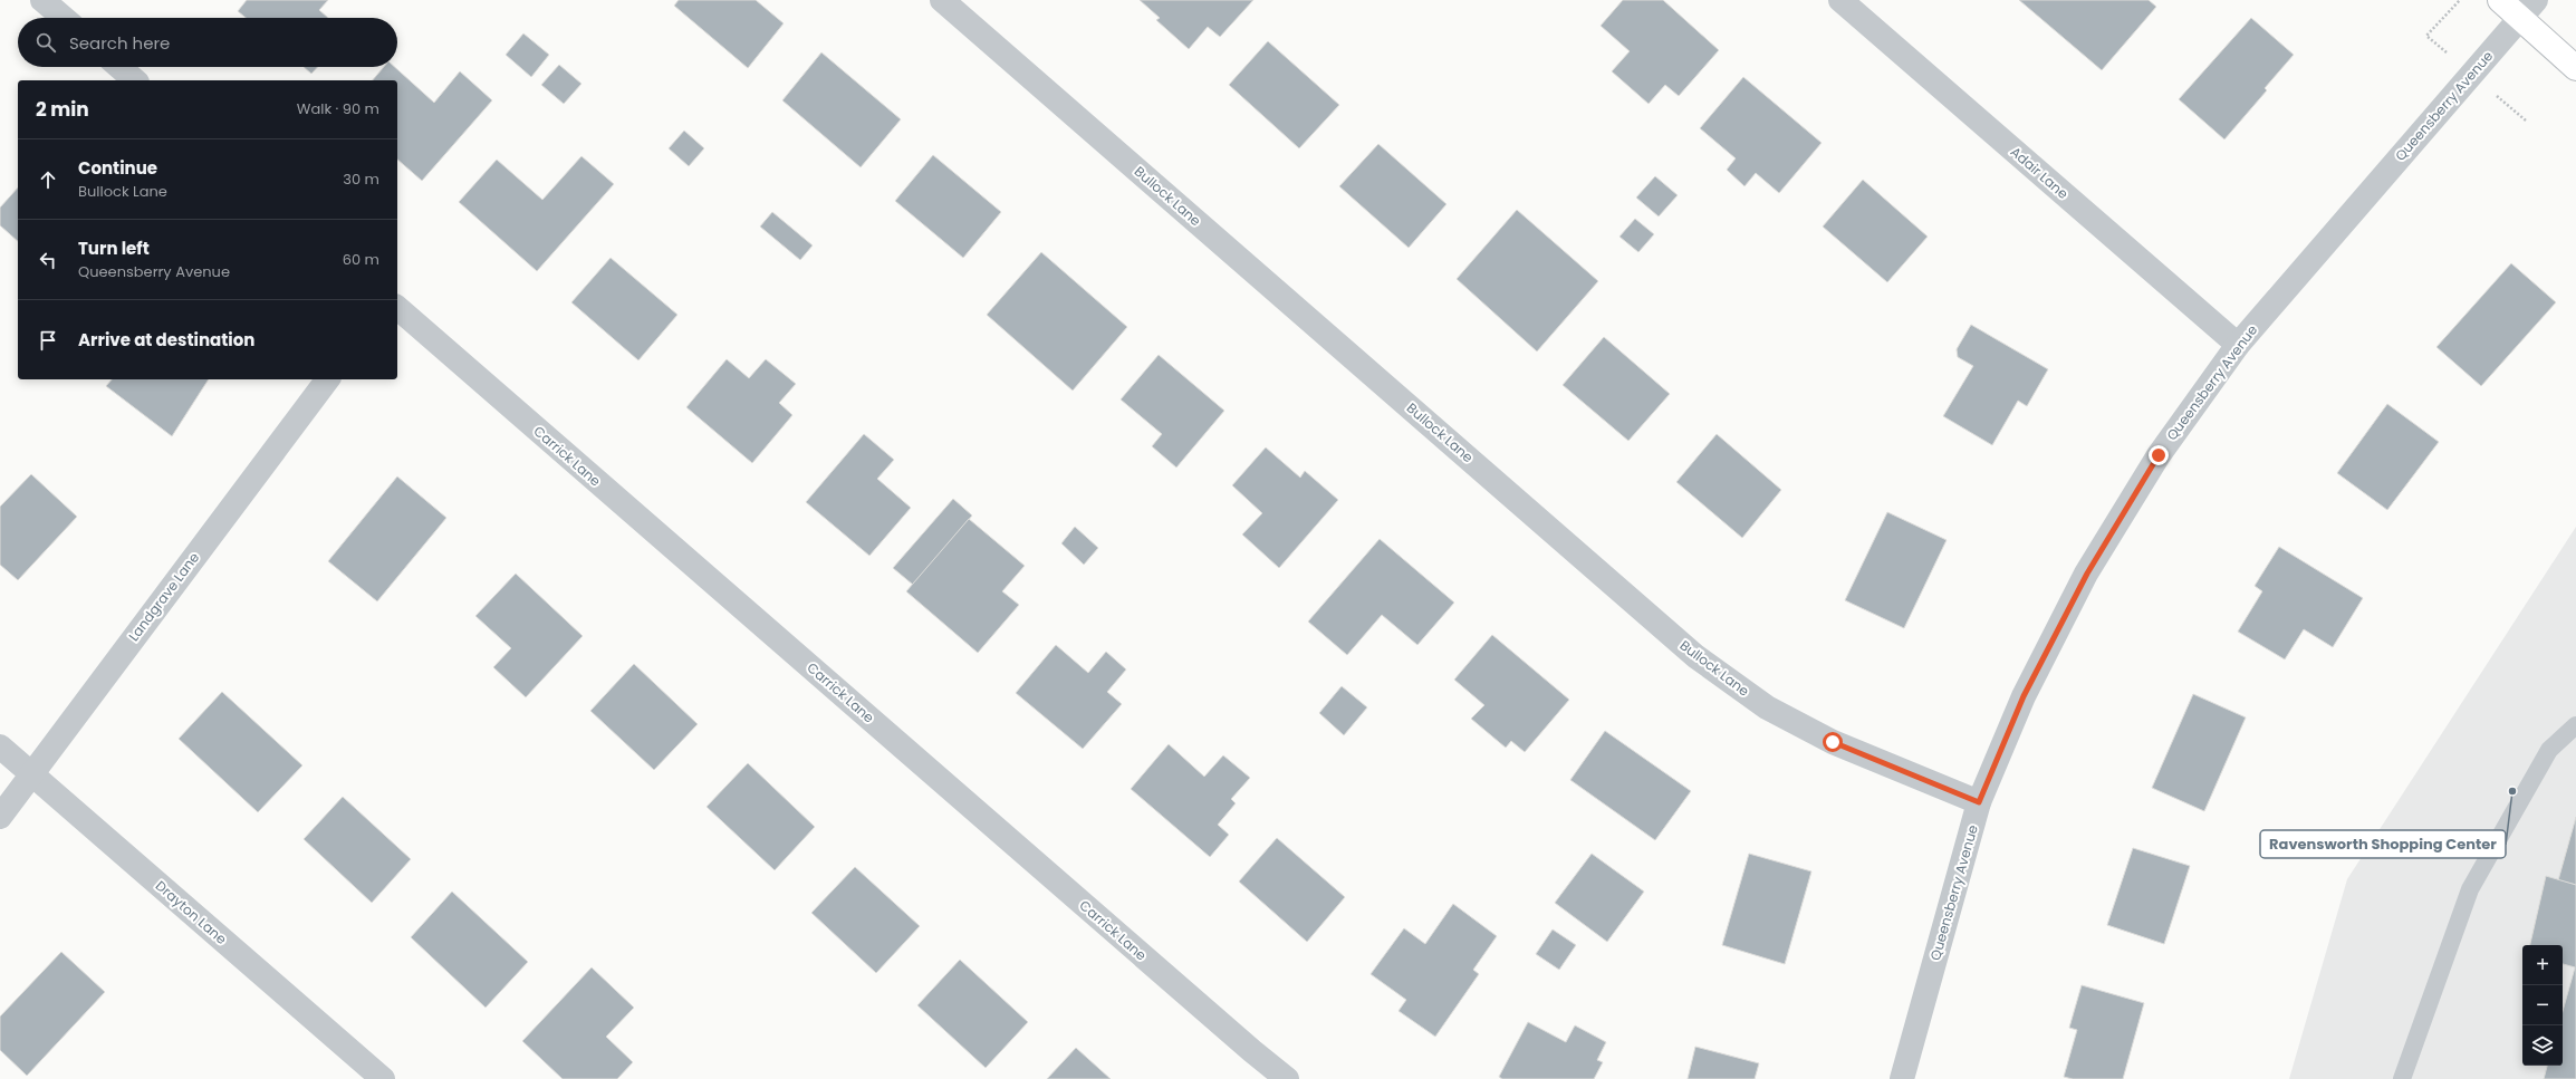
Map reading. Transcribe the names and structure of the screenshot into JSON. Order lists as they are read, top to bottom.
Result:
{
  "streets": {
    "street": [
      "Queensberry Avenue",
      "Adair Lane",
      "Bullock Lane",
      "Carrick Lane",
      "Landgrave Lane",
      "Drayton Lane"
    ]
  },
  "crossings": [
    ["Queensberry Avenue", "Adair Lane"],
    ["Queensberry Avenue", "Bullock Lane"],
    ["Landgrave Lane", "Drayton Lane"]
  ],
  "places": ["Ravensworth Shopping Center"],
  "page": {
    "search": "Search here",
    "heading": ["2 min", "Walk · 90 m"],
    "list": [
      ["Continue", "Bullock Lane", "30 m"],
      ["Turn left", "Queensberry Avenue", "60 m"],
      "Arrive at destination"
    ],
    "map_buttons": ["+", "−"]
  }
}
